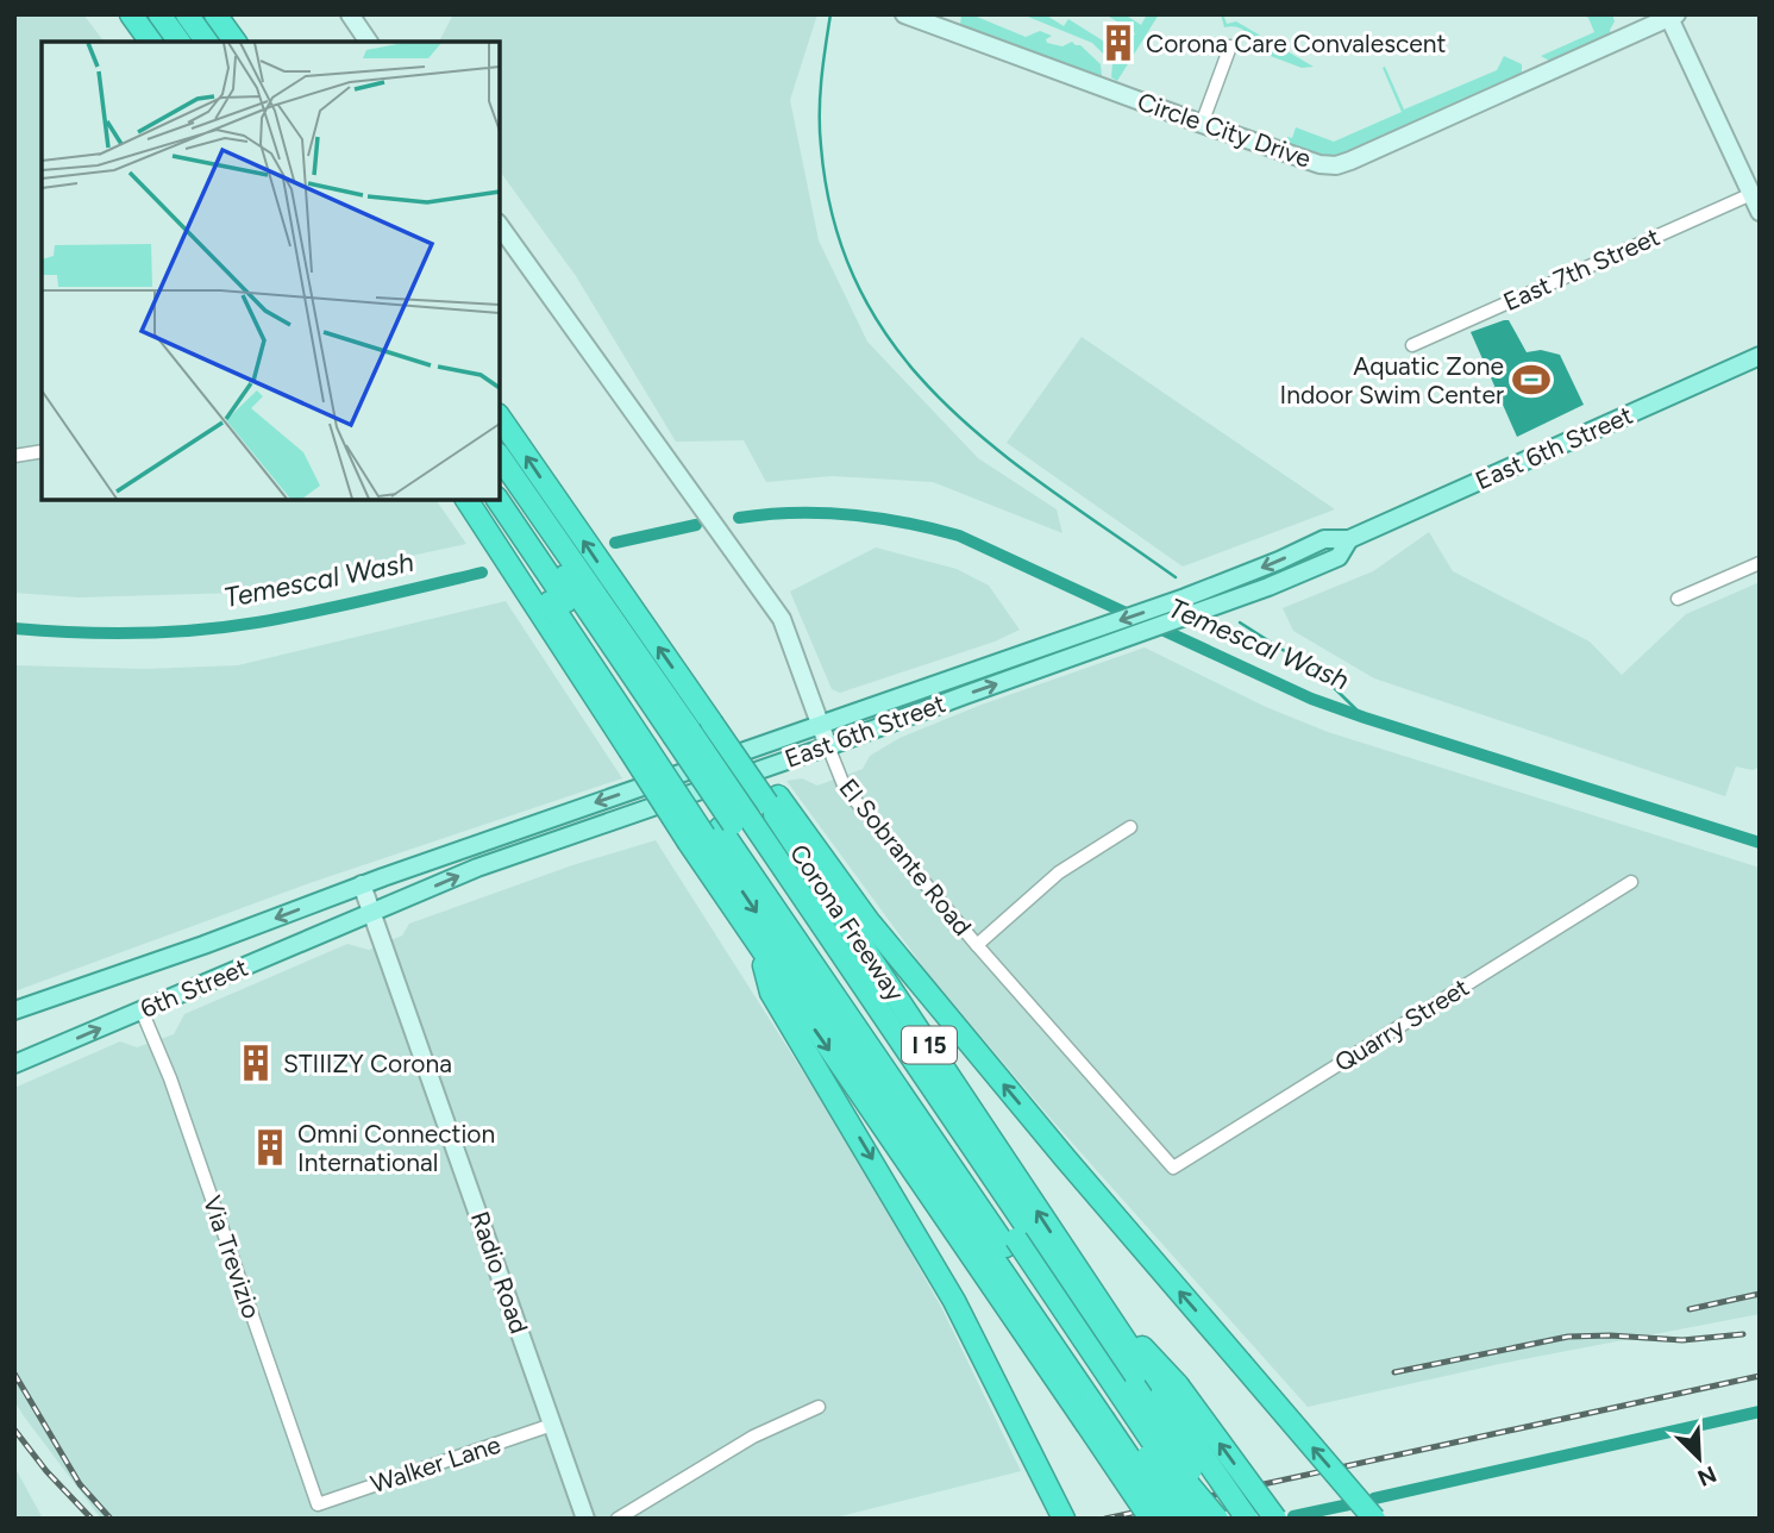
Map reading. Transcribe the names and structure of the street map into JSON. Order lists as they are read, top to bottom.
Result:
{
  "streets": {
    "highway": ["Corona Freeway", "I 15"],
    "main road": ["East 6th Street", "6th Street"],
    "street": [
      "Circle City Drive",
      "East 7th Street",
      "El Sobrante Road",
      "Quarry Street",
      "Via Trevizio",
      "Radio Road",
      "Walker Lane"
    ]
  },
  "crossings": [
    ["East 6th Street", "El Sobrante Road"],
    ["East 6th Street", "6th Street"],
    ["East 6th Street", "Radio Road"],
    ["El Sobrante Road", "Quarry Street"],
    ["6th Street", "Via Trevizio"],
    ["6th Street", "Radio Road"],
    ["Via Trevizio", "Walker Lane"],
    ["Radio Road", "Walker Lane"]
  ],
  "water": ["Temescal Wash"],
  "places": {
    "building": ["Corona Care Convalescent", "STIIIZY Corona", "Omni Connection International"],
    "sports": ["Aquatic Zone Indoor Swim Center"]
  },
  "north": "bottom right"
}
